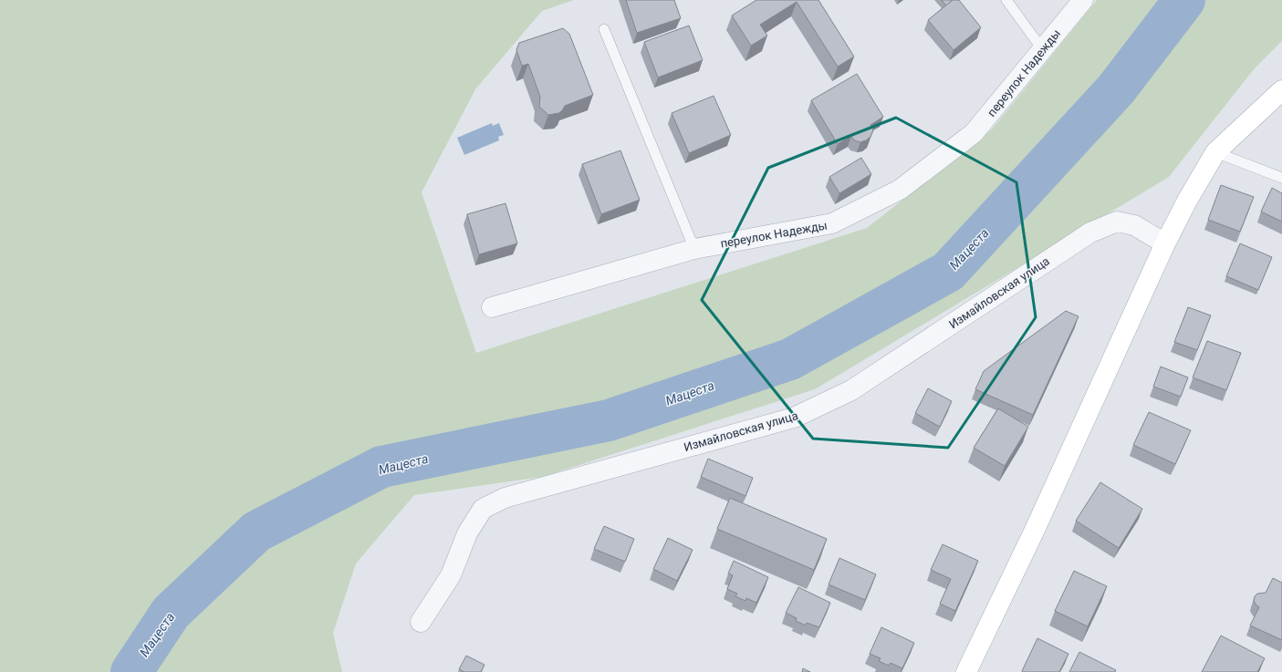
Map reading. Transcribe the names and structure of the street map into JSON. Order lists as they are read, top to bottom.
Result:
{
  "streets": {
    "street": ["переулок Надежды", "Измайловская улица"]
  },
  "water": ["Мацеста"]
}
